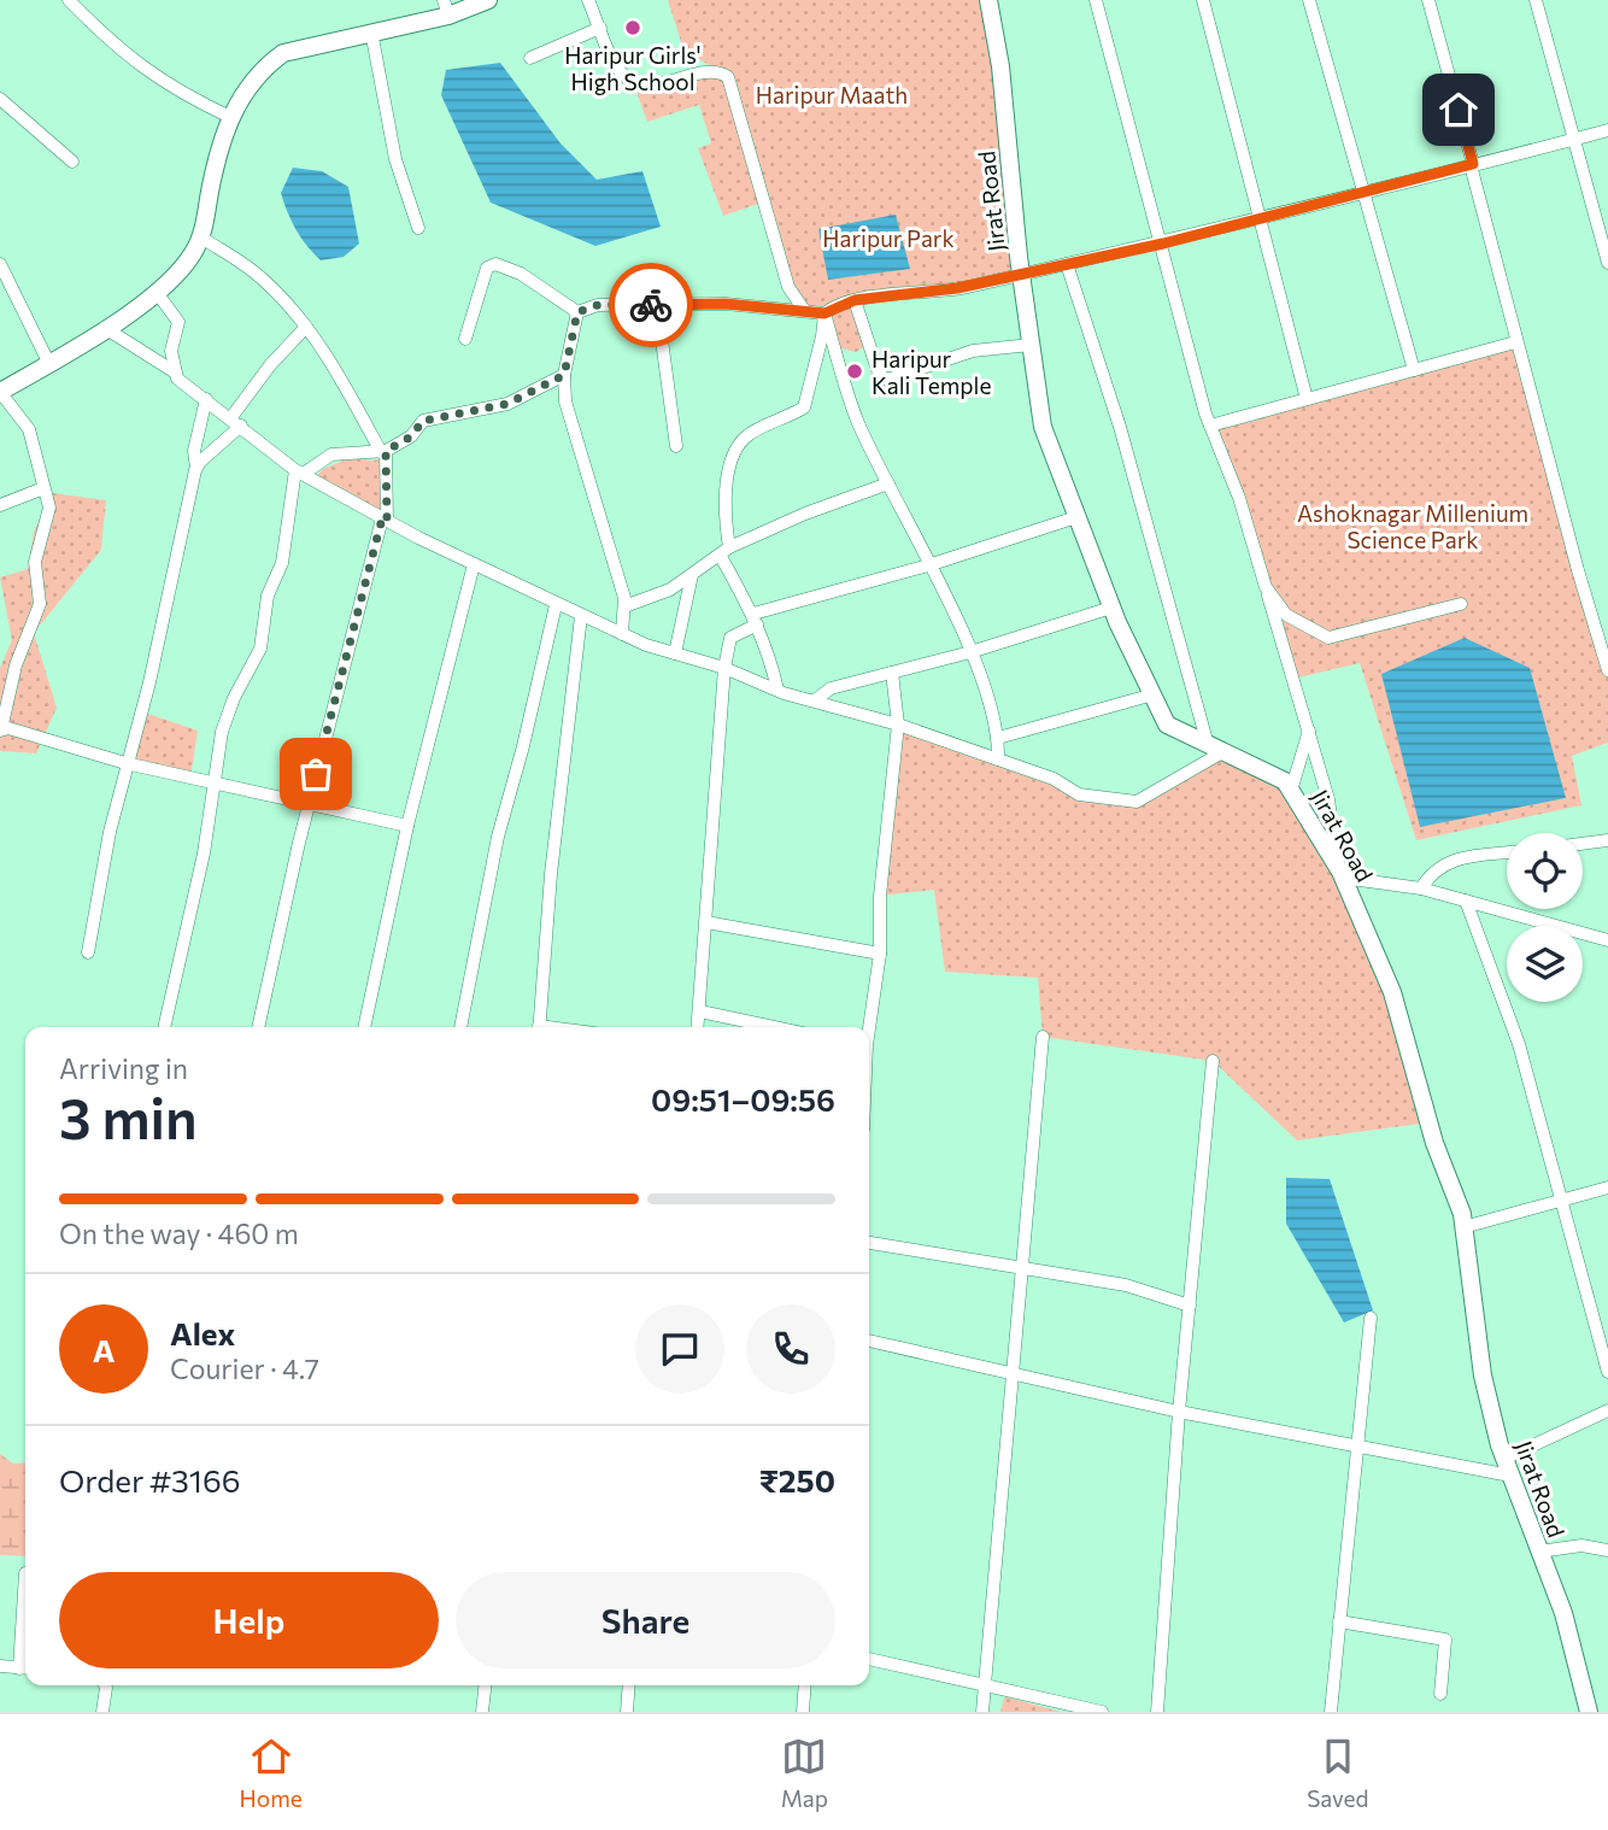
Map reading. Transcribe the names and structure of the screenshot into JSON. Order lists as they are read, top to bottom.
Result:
{
  "streets": {
    "main road": ["Jirat Road"]
  },
  "parks": ["Haripur Maath", "Haripur Park", "Ashoknagar Millenium Science Park"],
  "places": ["Haripur Girls' High School", "Haripur Kali Temple"],
  "page": {
    "heading": ["3 min", "Arriving in", "09:51–09:56"],
    "panel": [
      "Alex",
      "Courier · 4.7",
      "Order #3166",
      "₹250"
    ],
    "bar": "On the way · 460 m",
    "round": "A",
    "buttons": ["Help", "Share"],
    "tabs": ["Home", "Map", "Saved"]
  }
}
